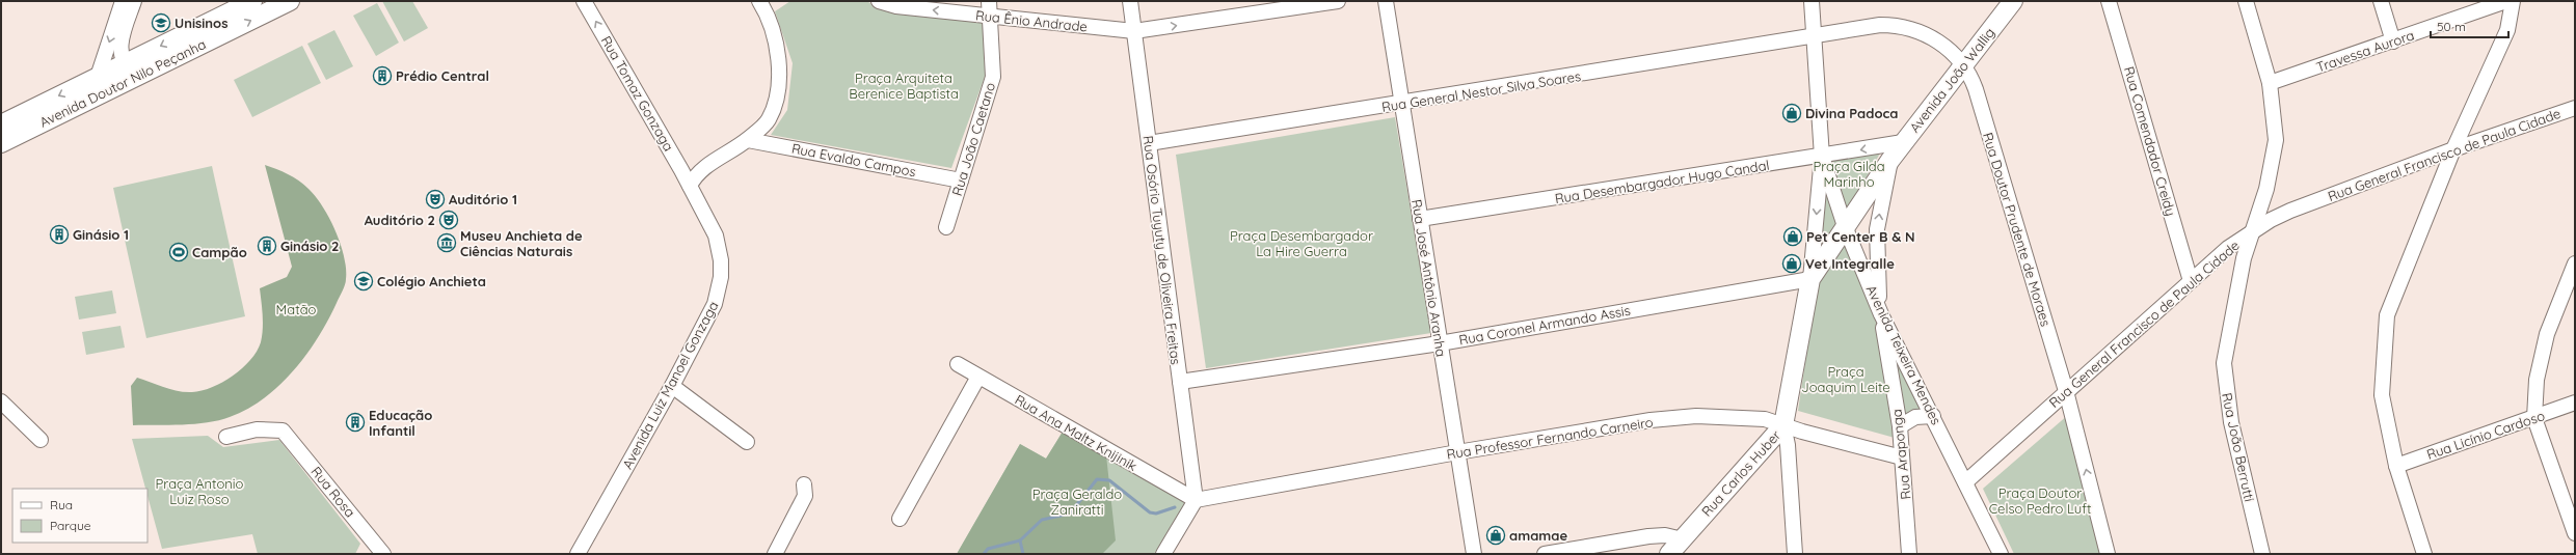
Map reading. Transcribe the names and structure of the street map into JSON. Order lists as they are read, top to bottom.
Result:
{
  "streets": {
    "main road": ["Avenida João Wallig", "Avenida Doutor Nilo Peçanha", "Rua Carlos Huber"],
    "street": [
      "Rua Ênio Andrade",
      "Travessa Aurora",
      "Rua General Nestor Silva Soares",
      "Rua Tomaz Gonzaga",
      "Rua João Caetano",
      "Rua Comendador Creidy",
      "Rua General Francisco de Paula Cidade",
      "Rua Evaldo Campos",
      "Rua Desembargador Hugo Candal",
      "Rua Doutor Prudente de Moraes",
      "Rua Osório Tuyuty de Oliveira Freitas",
      "Rua José Antônio Aranha",
      "Rua Coronel Armando Assis",
      "Avenida Teixeira Mendes",
      "Avenida Luiz Manoel Gonzaga",
      "Rua Ana Maltz Knijinik",
      "Rua Licínio Cardoso",
      "Rua Professor Fernando Carneiro",
      "Rua João Berrutti",
      "Rua Araponga",
      "Rua Rosa"
    ]
  },
  "crossings": [
    ["Rua Ênio Andrade", "Rua João Caetano"],
    ["Rua Ênio Andrade", "Rua Osório Tuyuty de Oliveira Freitas"],
    ["Travessa Aurora", "Rua João Berrutti"],
    ["Avenida João Wallig", "Rua Desembargador Hugo Candal"],
    ["Avenida João Wallig", "Rua Doutor Prudente de Moraes"],
    ["Avenida João Wallig", "Rua Araponga"],
    ["Avenida João Wallig", "Rua Carlos Huber"],
    ["Rua General Nestor Silva Soares", "Rua Doutor Prudente de Moraes"],
    ["Rua General Nestor Silva Soares", "Rua Osório Tuyuty de Oliveira Freitas"],
    ["Rua General Nestor Silva Soares", "Rua José Antônio Aranha"],
    ["Rua General Nestor Silva Soares", "Avenida Teixeira Mendes"],
    ["Rua Tomaz Gonzaga", "Avenida Luiz Manoel Gonzaga"],
    ["Rua João Caetano", "Rua Evaldo Campos"],
    ["Rua Comendador Creidy", "Rua General Francisco de Paula Cidade"],
    ["Rua General Francisco de Paula Cidade", "Rua Doutor Prudente de Moraes"],
    ["Rua General Francisco de Paula Cidade", "Avenida Teixeira Mendes"],
    ["Rua General Francisco de Paula Cidade", "Rua João Berrutti"],
    ["Rua Desembargador Hugo Candal", "Rua José Antônio Aranha"],
    ["Rua Desembargador Hugo Candal", "Avenida Teixeira Mendes"],
    ["Rua Doutor Prudente de Moraes", "Avenida Teixeira Mendes"],
    ["Rua Osório Tuyuty de Oliveira Freitas", "Rua Coronel Armando Assis"],
    ["Rua Osório Tuyuty de Oliveira Freitas", "Rua Ana Maltz Knijinik"],
    ["Rua Osório Tuyuty de Oliveira Freitas", "Rua Professor Fernando Carneiro"],
    ["Rua José Antônio Aranha", "Rua Coronel Armando Assis"],
    ["Rua José Antônio Aranha", "Rua Professor Fernando Carneiro"],
    ["Rua Coronel Armando Assis", "Rua Carlos Huber"],
    ["Avenida Teixeira Mendes", "Rua Araponga"],
    ["Avenida Teixeira Mendes", "Rua Carlos Huber"],
    ["Rua Ana Maltz Knijinik", "Rua Professor Fernando Carneiro"],
    ["Rua Professor Fernando Carneiro", "Rua Araponga"],
    ["Rua Professor Fernando Carneiro", "Rua Carlos Huber"],
    ["Rua Araponga", "Rua Carlos Huber"]
  ],
  "one_way": ["Rua Tomaz Gonzaga"],
  "parks": [
    "Praça Arquiteta Berenice Baptista",
    "Praça Gilda Marinho",
    "Praça Desembargador La Hire Guerra",
    "Matão",
    "Praça Joaquim Leite",
    "Praça Antonio Luiz Roso",
    "Praça Doutor Celso Pedro Luft",
    "Praça Geraldo Zaniratti"
  ],
  "places": {
    "school or university": ["Unisinos", "Colégio Anchieta"],
    "building": [
      "Prédio Central",
      "Ginásio 1",
      "Ginásio 2",
      "Educação Infantil"
    ],
    "shop": [
      "Divina Padoca",
      "Pet Center B & N",
      "Vet Integralle",
      "amamae"
    ],
    "theatre": ["Auditório 1", "Auditório 2"],
    "museum": ["Museu Anchieta de Ciências Naturais"],
    "sports": ["Campão"]
  },
  "legend": ["Rua", "Parque"],
  "scale_bar": "50 m"
}
